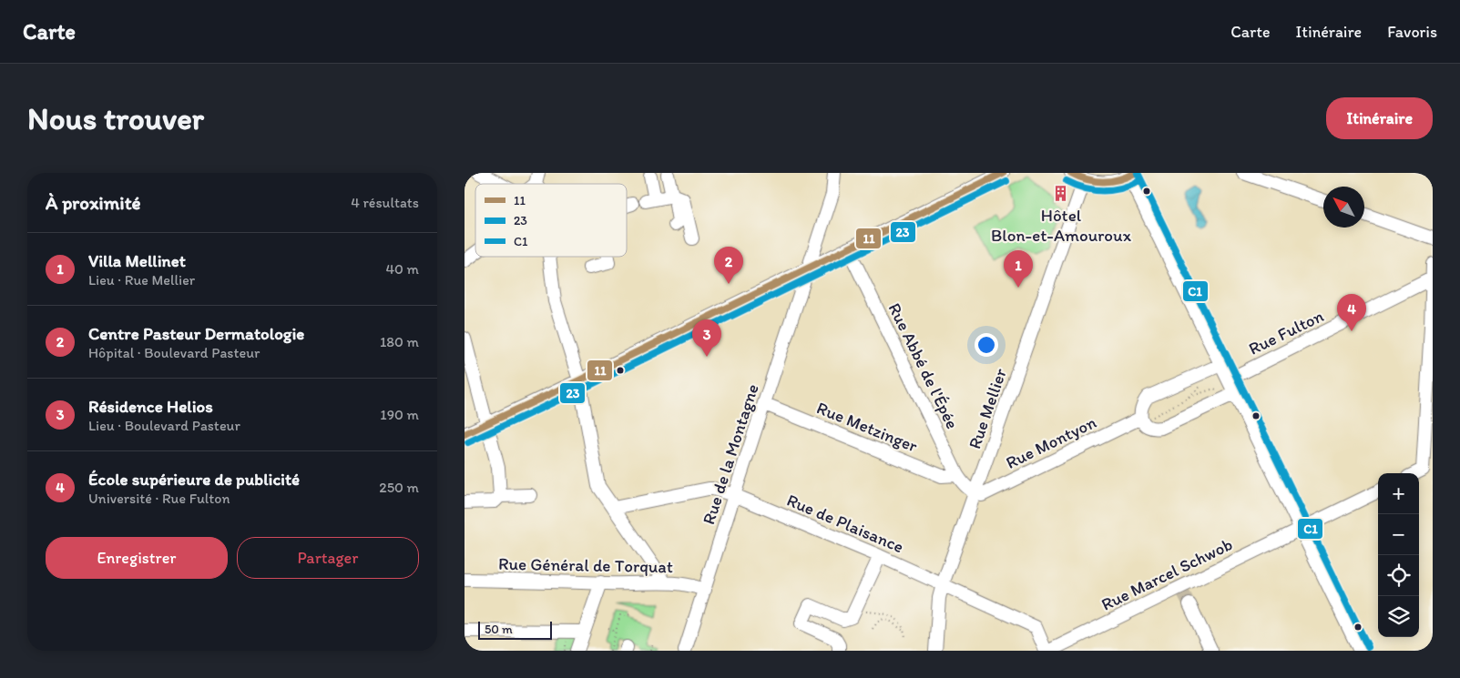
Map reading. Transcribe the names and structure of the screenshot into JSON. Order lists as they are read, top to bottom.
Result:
{
  "streets": {
    "street": [
      "Rue Fulton",
      "Rue Abbé de l'Épée",
      "Rue Mellier",
      "Rue Metzinger",
      "Rue Montyon",
      "Rue de la Montagne",
      "Rue de Plaisance",
      "Rue Général de Torquat",
      "Rue Marcel Schwob"
    ]
  },
  "crossings": [
    ["Rue Abbé de l'Épée", "Rue Mellier"],
    ["Rue Abbé de l'Épée", "Rue Metzinger"],
    ["Rue Abbé de l'Épée", "Rue Montyon"],
    ["Rue Mellier", "Rue Montyon"],
    ["Rue Mellier", "Rue de Plaisance"],
    ["Rue Metzinger", "Rue de la Montagne"],
    ["Rue de la Montagne", "Rue de Plaisance"],
    ["Rue de la Montagne", "Rue Général de Torquat"]
  ],
  "places": {
    "building": ["Hôtel Blon-et-Amouroux"]
  },
  "lines": ["transit line 11", "transit line C1", "transit line 23"],
  "legend": ["11", "23", "C1"],
  "scale_bar": "50 m",
  "north": "top left",
  "page": {
    "header": "Carte",
    "nav": ["Carte", "Itinéraire", "Favoris"],
    "buttons": [
      "Itinéraire",
      ["Enregistrer", "Partager"]
    ],
    "title": "Nous trouver",
    "heading": ["À proximité", "4 résultats"],
    "list": [
      {
        "mark": "1",
        "name": "Villa Mellinet",
        "note": "Lieu · Rue Mellier",
        "value": "40 m"
      },
      {
        "mark": "2",
        "name": "Centre Pasteur Dermatologie",
        "note": "Hôpital · Boulevard Pasteur",
        "value": "180 m"
      },
      {
        "mark": "3",
        "name": "Résidence Helios",
        "note": "Lieu · Boulevard Pasteur",
        "value": "190 m"
      },
      {
        "mark": "4",
        "name": "École supérieure de publicité",
        "note": "Université · Rue Fulton",
        "value": "250 m"
      }
    ],
    "pins": [
      "2",
      "1",
      "4",
      "3"
    ],
    "map_buttons": ["+", "−"],
    "scale": "50 m"
  }
}
